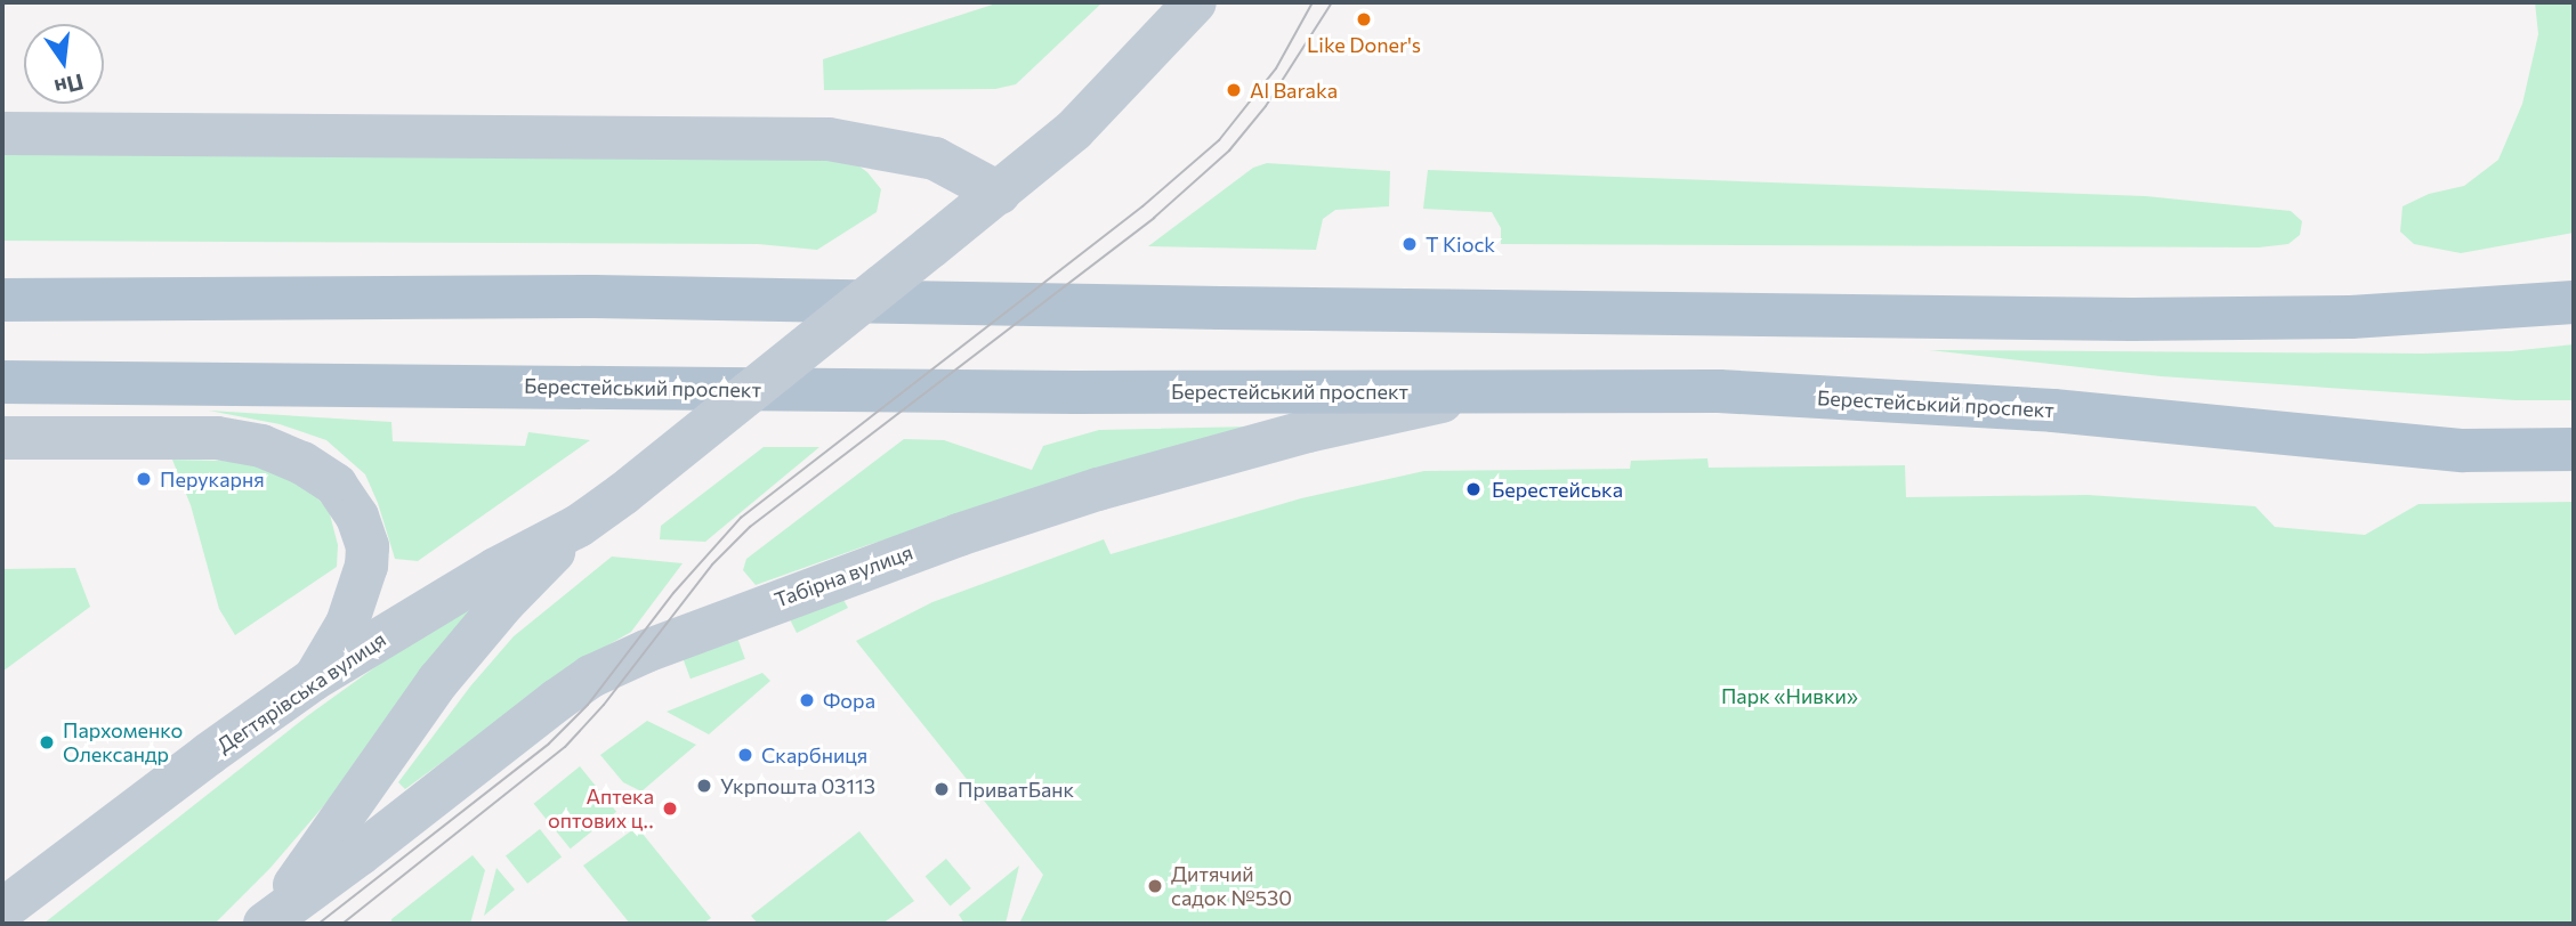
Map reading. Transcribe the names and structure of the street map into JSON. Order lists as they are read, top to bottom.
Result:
{
  "streets": {
    "main road": ["Берестейський проспект", "Табірна вулиця", "Дегтярівська вулиця"]
  },
  "crossings": [
    ["Берестейський проспект", "Табірна вулиця"],
    ["Табірна вулиця", "Дегтярівська вулиця"]
  ],
  "parks": ["Парк «Нивки»"],
  "places": [
    "Like Doner's",
    "Al Baraka",
    "T Kiock",
    "Перукарня",
    "Берестейська",
    "Фора",
    "Пархоменко Олександр",
    "Скарбниця",
    "Укрпошта 03113",
    "ПриватБанк",
    "Аптека оптових ц‥",
    "Дитячий садок №530"
  ],
  "north": "bottom"
}
